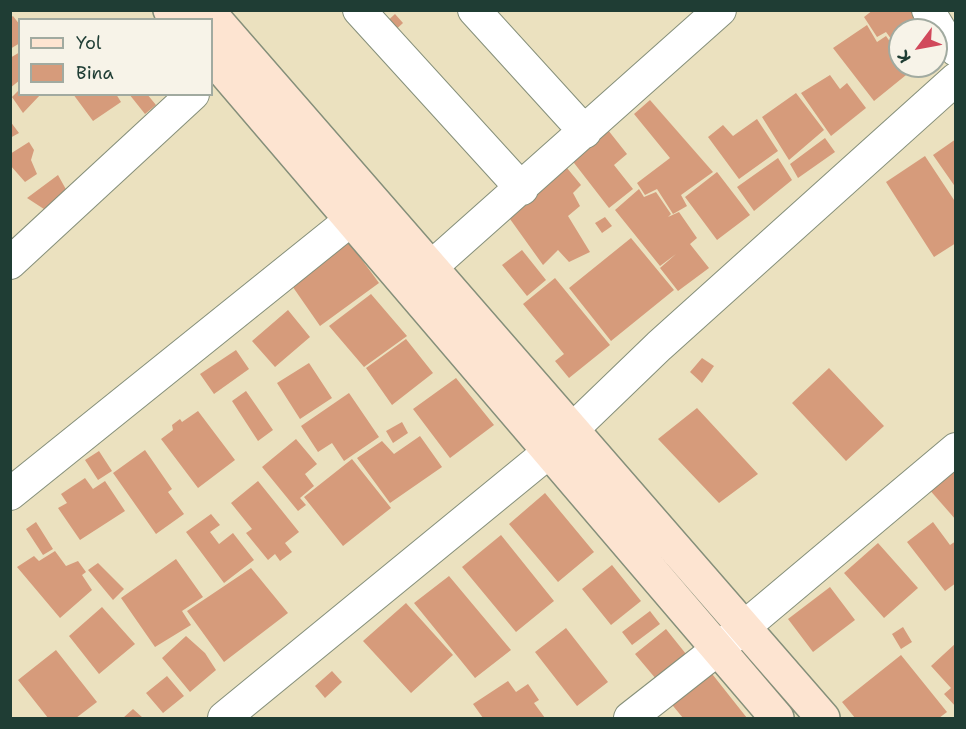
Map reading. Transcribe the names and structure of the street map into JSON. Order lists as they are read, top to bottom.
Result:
{
  "legend": ["Yol", "Bina"],
  "north": "bottom left"
}
